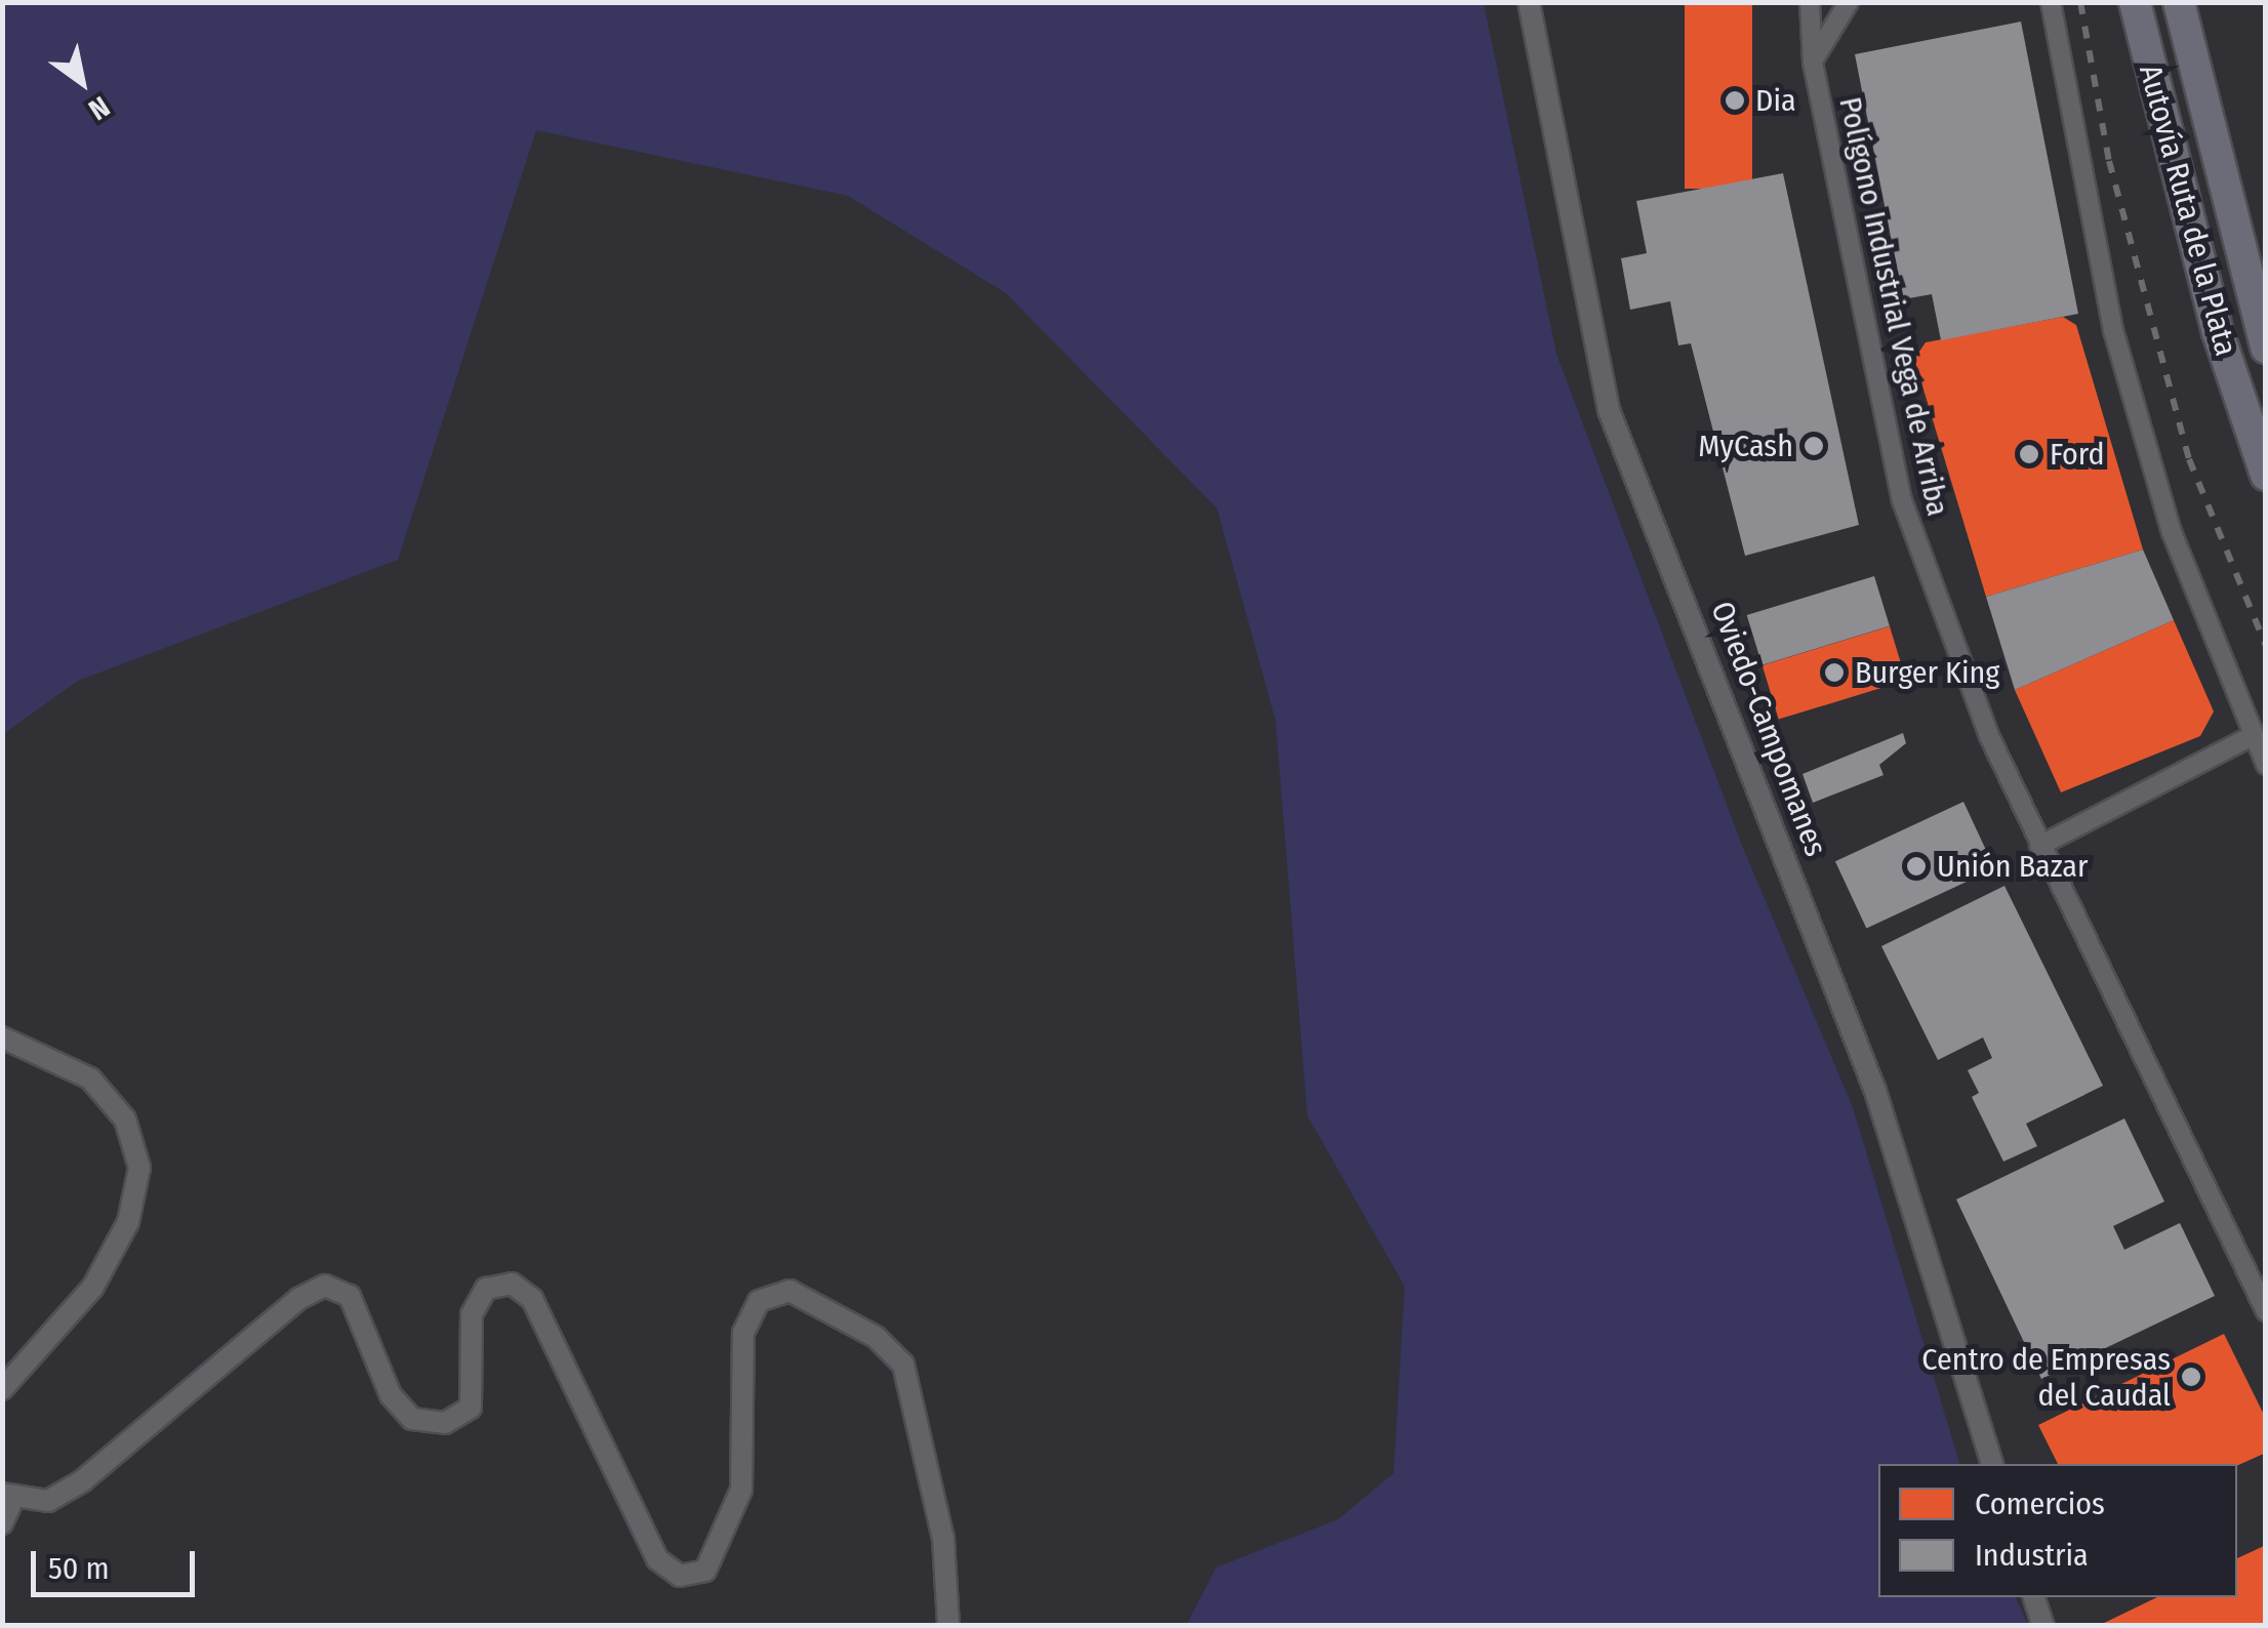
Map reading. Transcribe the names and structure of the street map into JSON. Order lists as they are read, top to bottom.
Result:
{
  "streets": {
    "highway": ["Autovía Ruta de la Plata"],
    "street": ["Polígono Industrial Vega de Arriba", "Oviedo-Campomanes"]
  },
  "places": [
    "Dia",
    "MyCash",
    "Ford",
    "Burger King",
    "Unión Bazar",
    "Centro de Empresas del Caudal"
  ],
  "legend": ["Comercios", "Industria"],
  "scale_bar": "50 m",
  "north": "bottom right"
}
